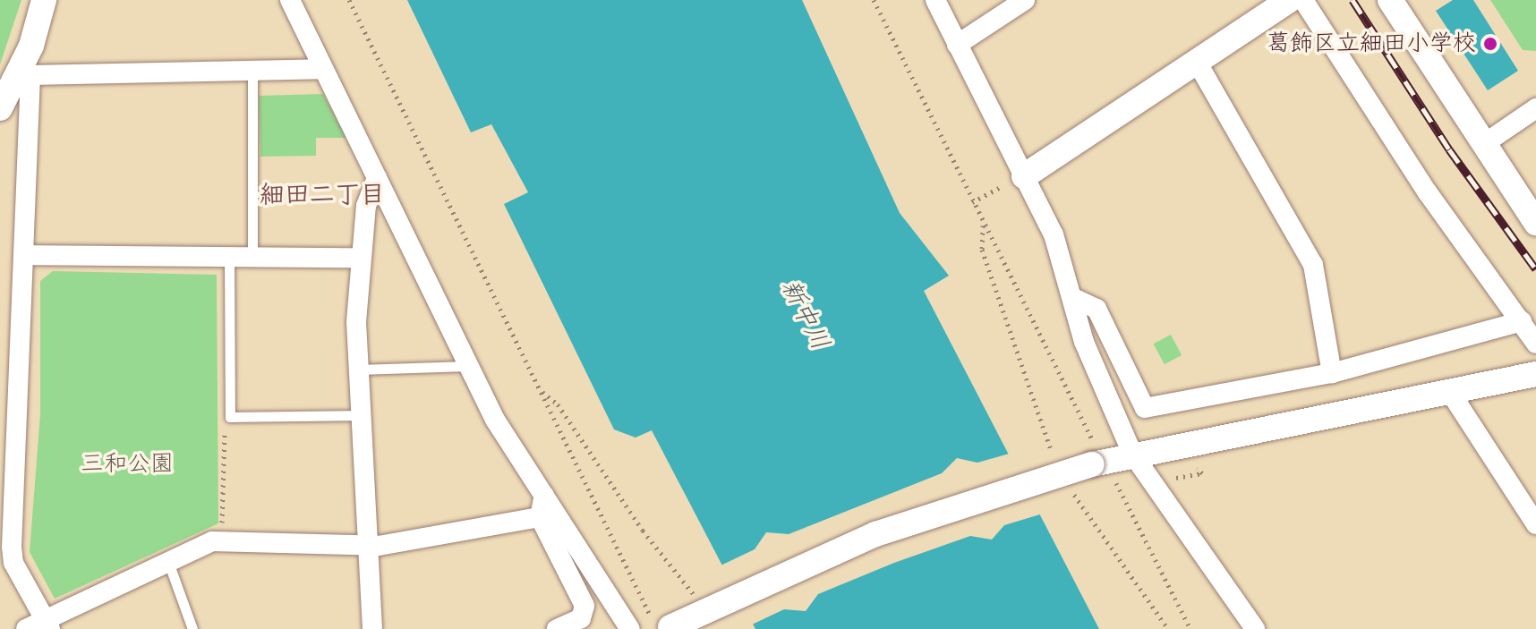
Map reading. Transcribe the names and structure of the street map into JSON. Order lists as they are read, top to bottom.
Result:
{
  "districts": ["細田二丁目"],
  "water": ["新中川"],
  "parks": ["三和公園"],
  "places": ["葛飾区立細田小学校"]
}
